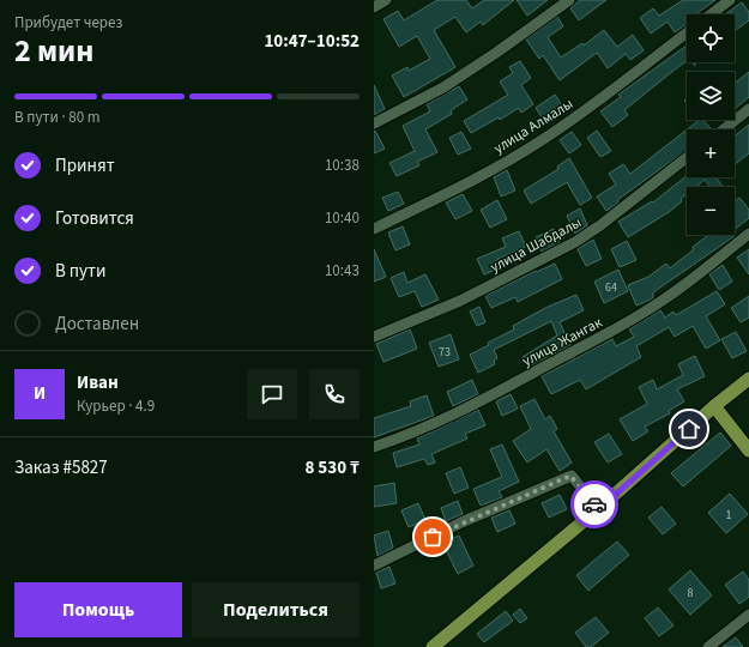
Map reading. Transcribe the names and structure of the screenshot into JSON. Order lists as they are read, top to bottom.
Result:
{
  "streets": {
    "street": ["улица Алмалы", "улица Шабдалы", "улица Жангак"]
  },
  "house_numbers": [
    "64",
    "73",
    "1",
    "8"
  ],
  "page": {
    "heading": ["2 мин", "Прибудет через", "10:47–10:52"],
    "panel": [
      "Иван",
      "Курьер · 4.9",
      "Заказ #5827",
      "8 530 ₸"
    ],
    "map_buttons": ["+", "−"],
    "bar": "В пути · 80 m",
    "list": [
      ["Принят", "10:38"],
      ["Готовится", "10:40"],
      ["В пути", "10:43"],
      "Доставлен"
    ],
    "round": "И",
    "buttons": ["Помощь", "Поделиться"]
  }
}
